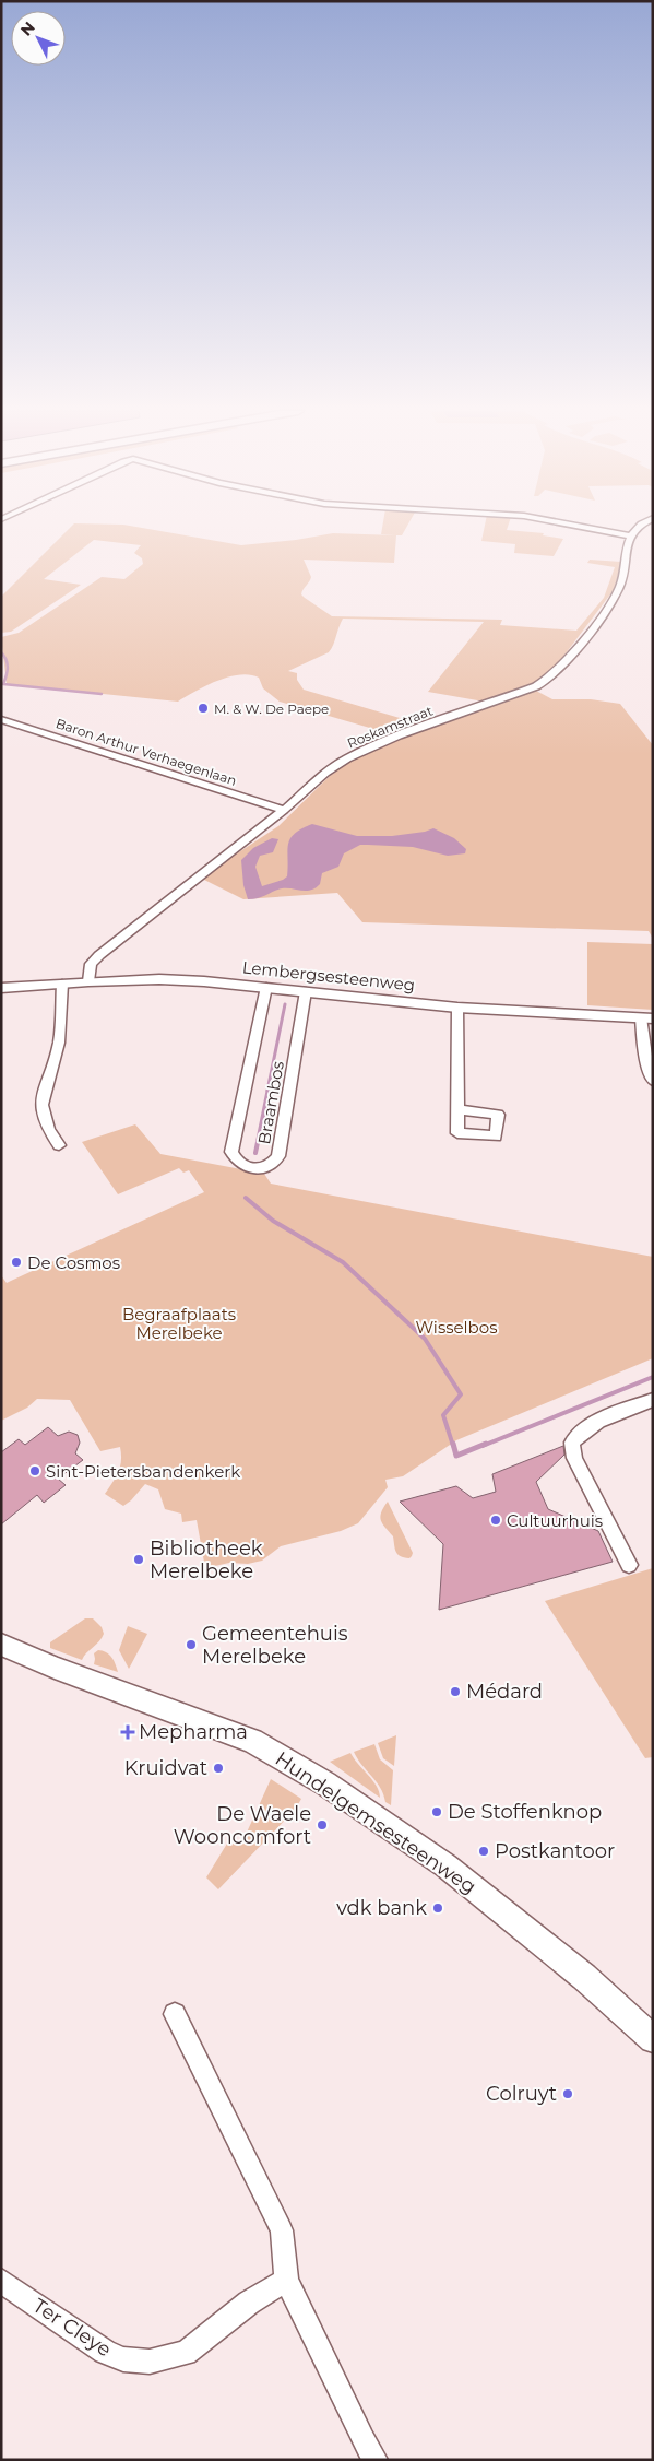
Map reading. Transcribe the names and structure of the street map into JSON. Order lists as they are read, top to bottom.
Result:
{
  "streets": {
    "main road": ["Hundelgemsesteenweg"],
    "street": [
      "Roskamstraat",
      "Baron Arthur Verhaegenlaan",
      "Lembergsesteenweg",
      "Braambos",
      "Ter Cleye"
    ]
  },
  "crossings": [
    ["Roskamstraat", "Baron Arthur Verhaegenlaan"],
    ["Roskamstraat", "Lembergsesteenweg"],
    ["Lembergsesteenweg", "Braambos"]
  ],
  "parks": ["Begraafplaats Merelbeke", "Wisselbos"],
  "places": {
    "other": [
      "M. & W. De Paepe",
      "De Cosmos",
      "Sint-Pietersbandenkerk",
      "Cultuurhuis",
      "Bibliotheek Merelbeke",
      "Gemeentehuis Merelbeke",
      "Médard",
      "Kruidvat",
      "De Stoffenknop",
      "De Waele Wooncomfort",
      "Postkantoor",
      "vdk bank",
      "Colruyt"
    ],
    "health": ["Mepharma"]
  },
  "north": "top left"
}
